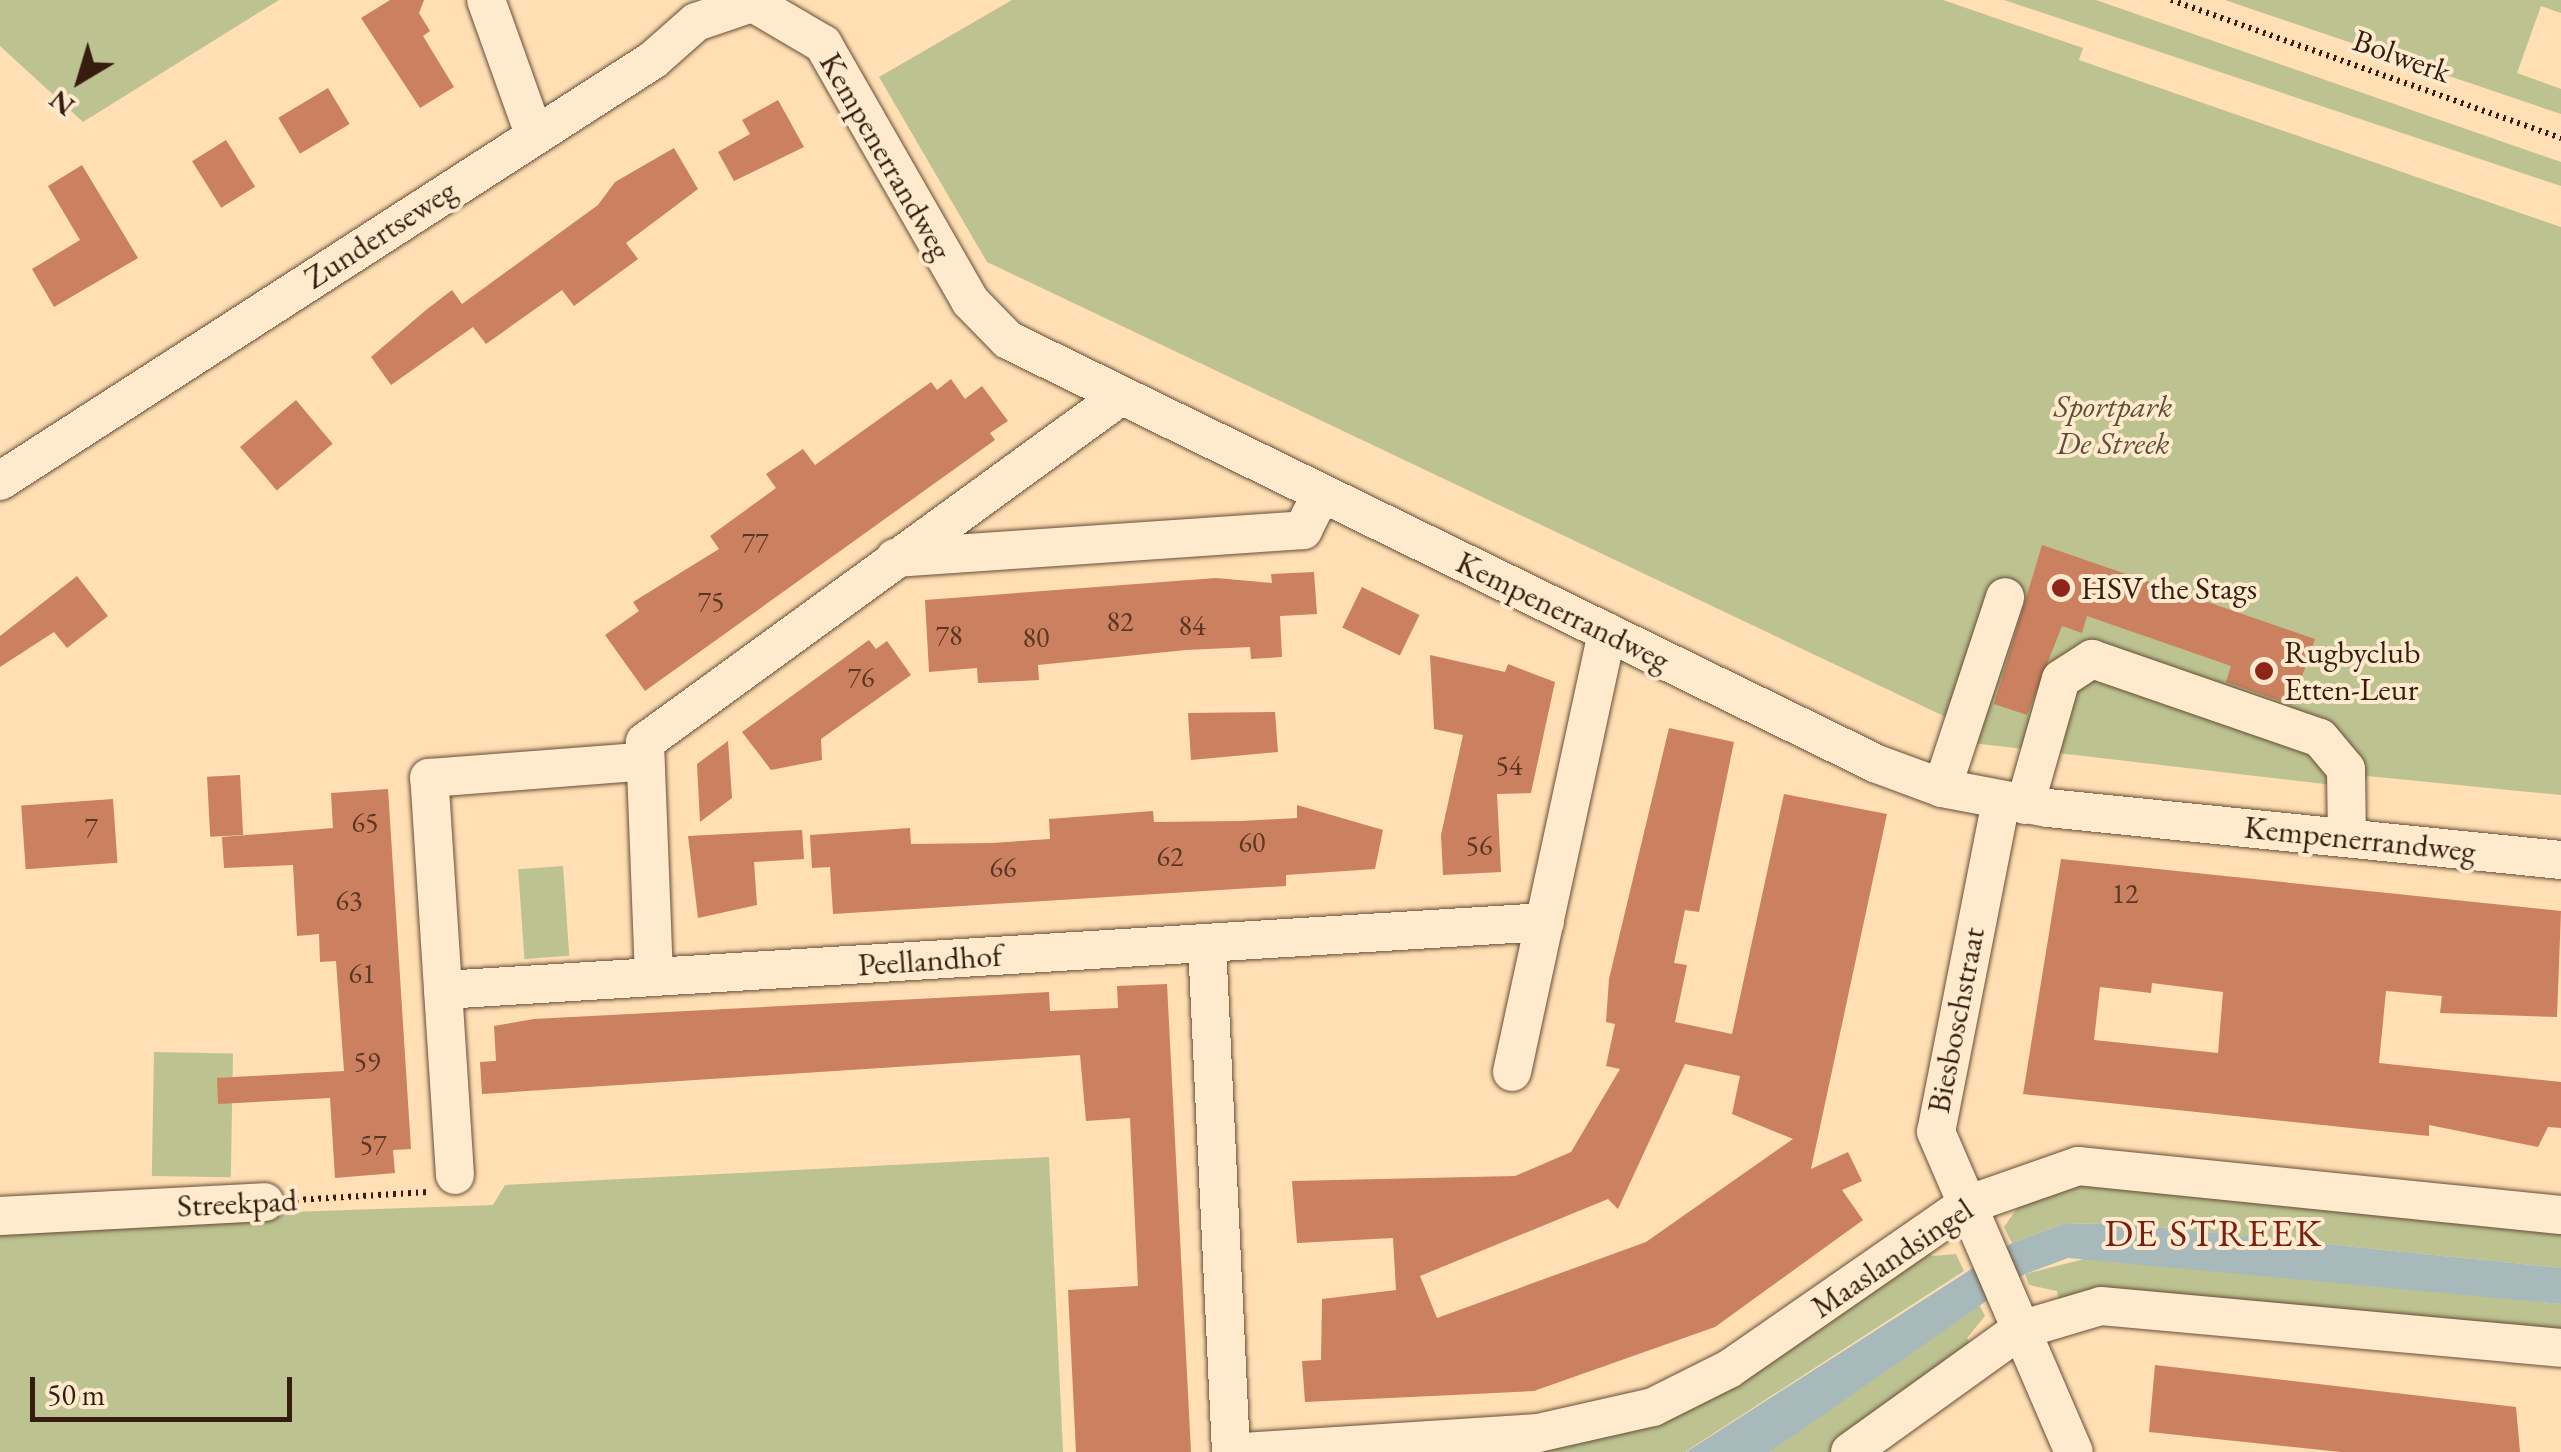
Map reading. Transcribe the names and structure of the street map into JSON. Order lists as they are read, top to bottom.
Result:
{
  "streets": {
    "street": [
      "Kempenerrandweg",
      "Zundertseweg",
      "Peellandhof",
      "Biesboschstraat",
      "Streekpad",
      "Maaslandsingel"
    ],
    "path": ["Bolwerk"]
  },
  "crossings": [
    ["Kempenerrandweg", "Zundertseweg"],
    ["Kempenerrandweg", "Biesboschstraat"],
    ["Biesboschstraat", "Maaslandsingel"]
  ],
  "districts": ["DE STREEK"],
  "parks": ["Sportpark De Streek"],
  "places": ["HSV the Stags", "Rugbyclub Etten-Leur"],
  "house_numbers": [
    "77",
    "75",
    "82",
    "84",
    "78",
    "80",
    "76",
    "54",
    "65",
    "7",
    "60",
    "56",
    "62",
    "66",
    "12",
    "63",
    "61",
    "59",
    "57"
  ],
  "scale_bar": "50 m",
  "north": "bottom left"
}
